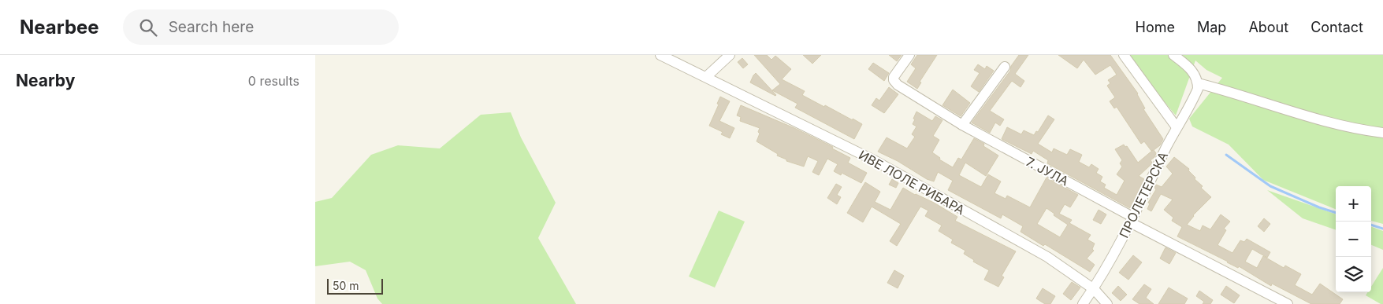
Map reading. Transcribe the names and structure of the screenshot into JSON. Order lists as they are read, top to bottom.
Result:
{
  "streets": {
    "street": ["7. ЈУЛА", "ИВЕ ЛОЛЕ РИБАРА", "ПРОЛЕТЕРСКА"]
  },
  "crossings": [
    ["7. ЈУЛА", "ПРОЛЕТЕРСКА"],
    ["ИВЕ ЛОЛЕ РИБАРА", "ПРОЛЕТЕРСКА"]
  ],
  "scale_bar": "50 m",
  "page": {
    "header": "Nearbee",
    "search": "Search here",
    "nav": [
      "Home",
      "Map",
      "About",
      "Contact"
    ],
    "heading": ["Nearby", "0 results"],
    "map_buttons": ["+", "−"],
    "scale": "50 m"
  }
}
